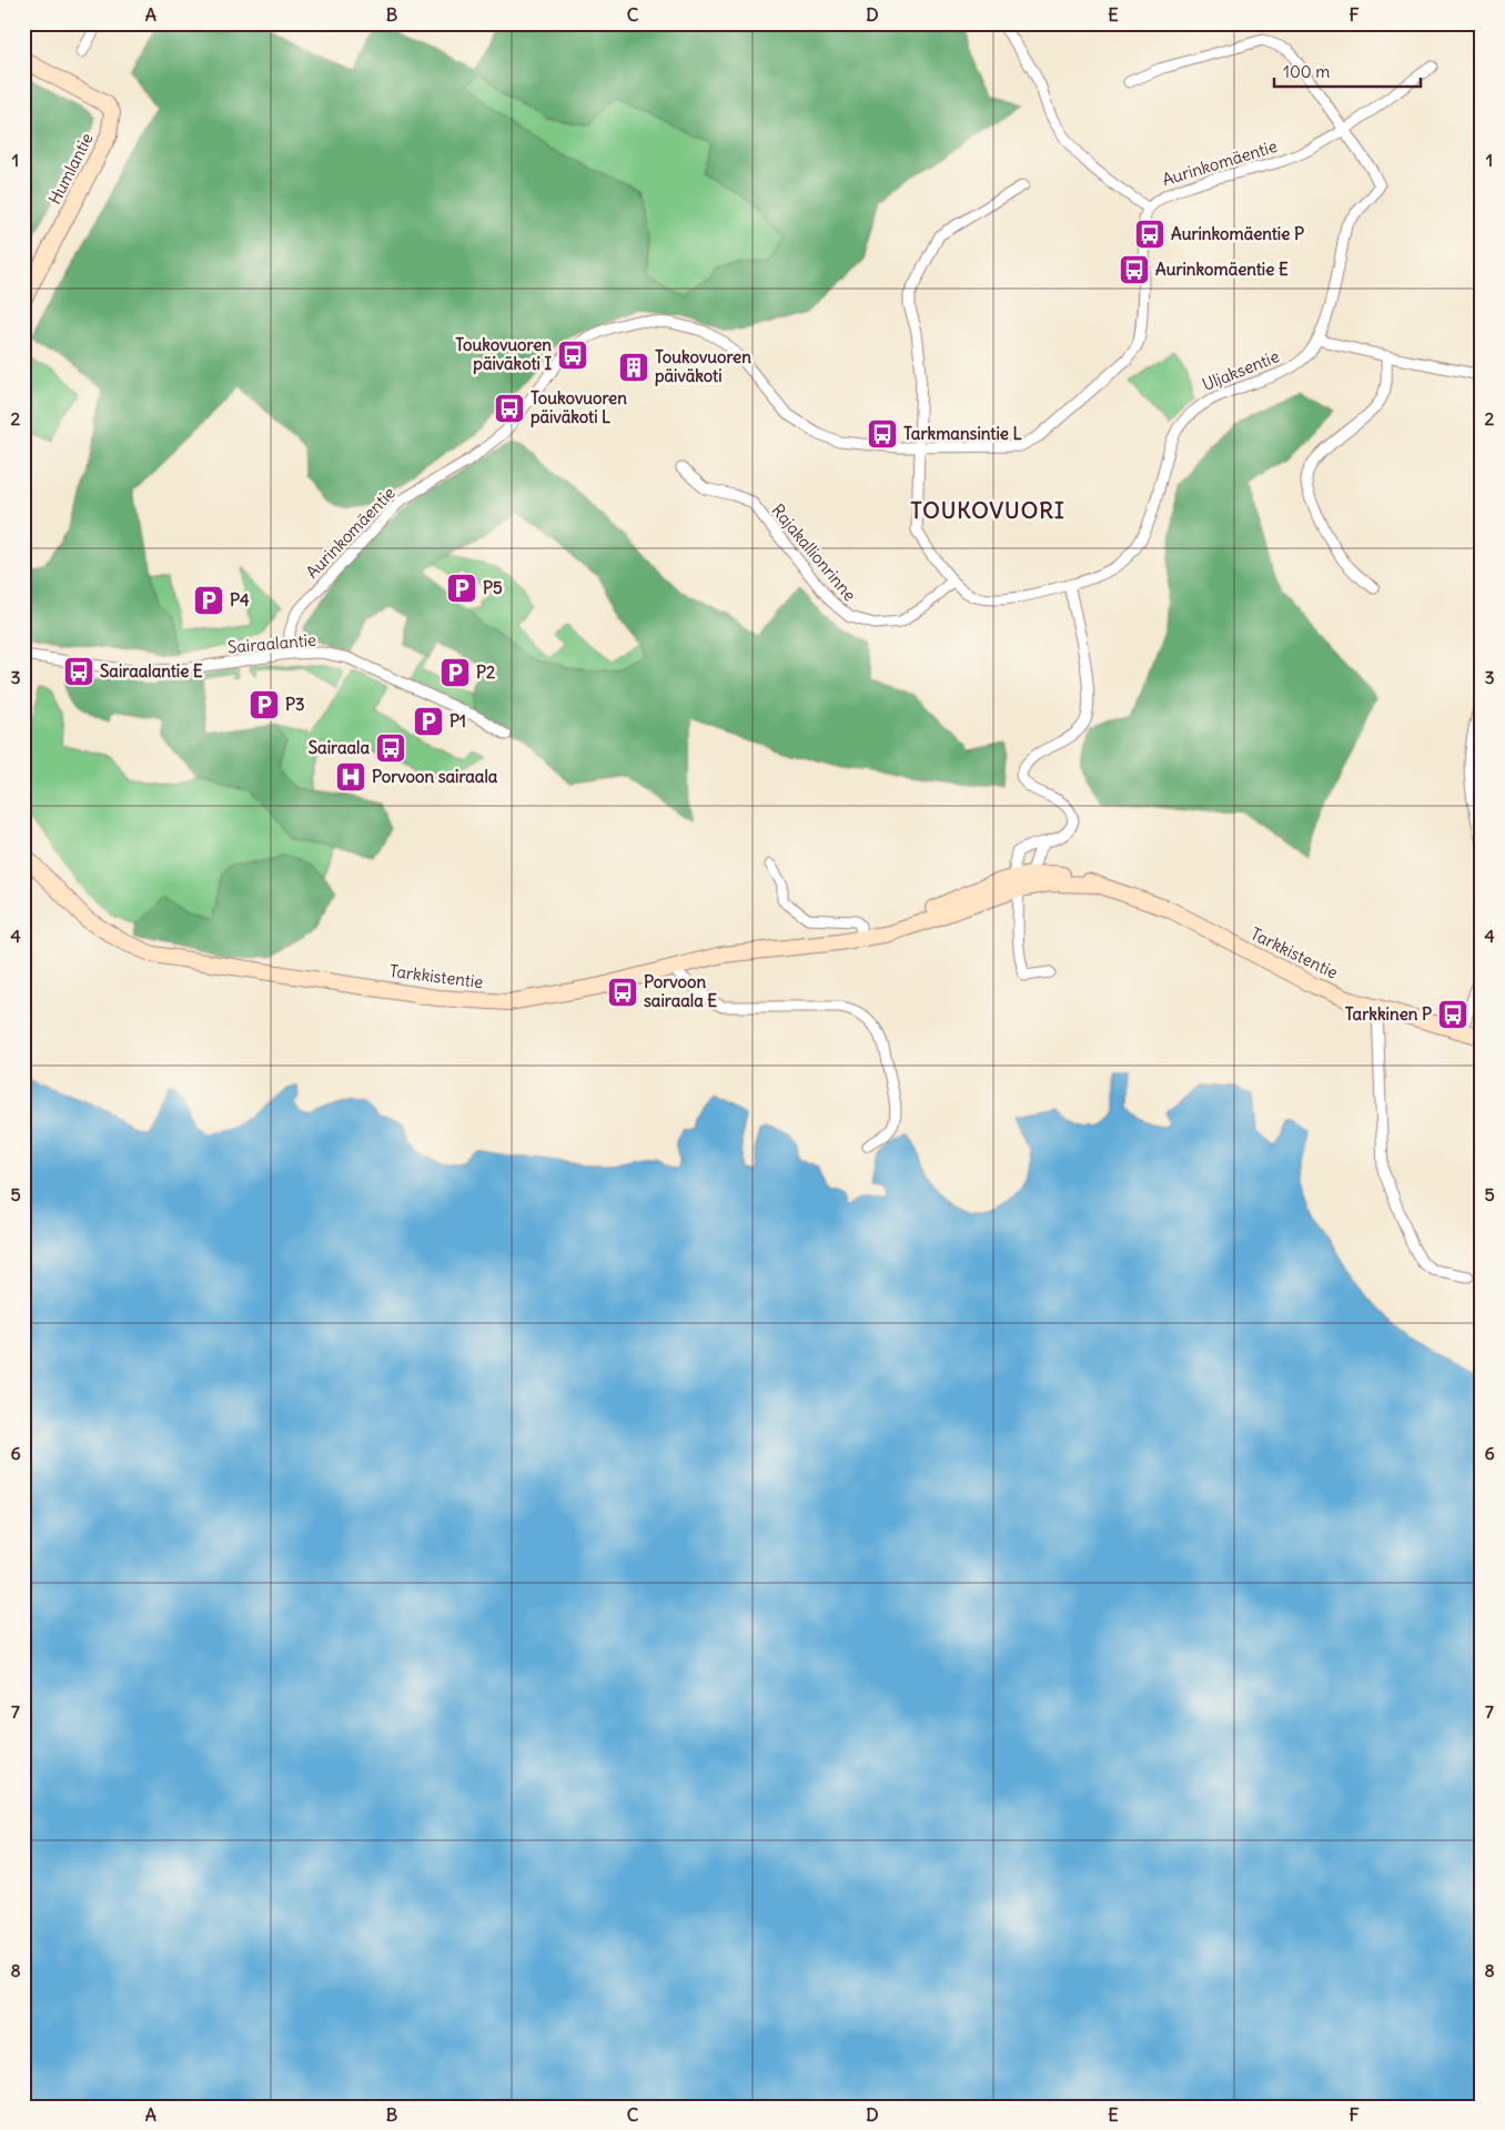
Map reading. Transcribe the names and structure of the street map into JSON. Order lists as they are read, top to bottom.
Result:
{
  "streets": {
    "street": [
      "Aurinkomäentie",
      "Humlantie",
      "Uljaksentie",
      "Rajakallionrinne",
      "Sairaalantie",
      "Tarkkistentie"
    ]
  },
  "crossings": [
    ["Aurinkomäentie", "Uljaksentie"],
    ["Aurinkomäentie", "Sairaalantie"],
    ["Uljaksentie", "Rajakallionrinne"]
  ],
  "districts": ["TOUKOVUORI"],
  "places": {
    "bus stop": [
      "Aurinkomäentie P",
      "Aurinkomäentie E",
      "Toukovuoren päiväkoti I",
      "Toukovuoren päiväkoti L",
      "Tarkmansintie L",
      "Sairaalantie E",
      "Sairaala",
      "Porvoon sairaala E",
      "Tarkkinen P"
    ],
    "building": ["Toukovuoren päiväkoti"],
    "parking": [
      "P5",
      "P4",
      "P2",
      "P3",
      "P1"
    ],
    "hospital": ["Porvoon sairaala"]
  },
  "scale_bar": "100 m",
  "grid": {
    "columns": [
      "A",
      "B",
      "C",
      "D",
      "E",
      "F"
    ],
    "rows": [
      "1",
      "2",
      "3",
      "4",
      "5",
      "6",
      "7",
      "8"
    ]
  }
}
